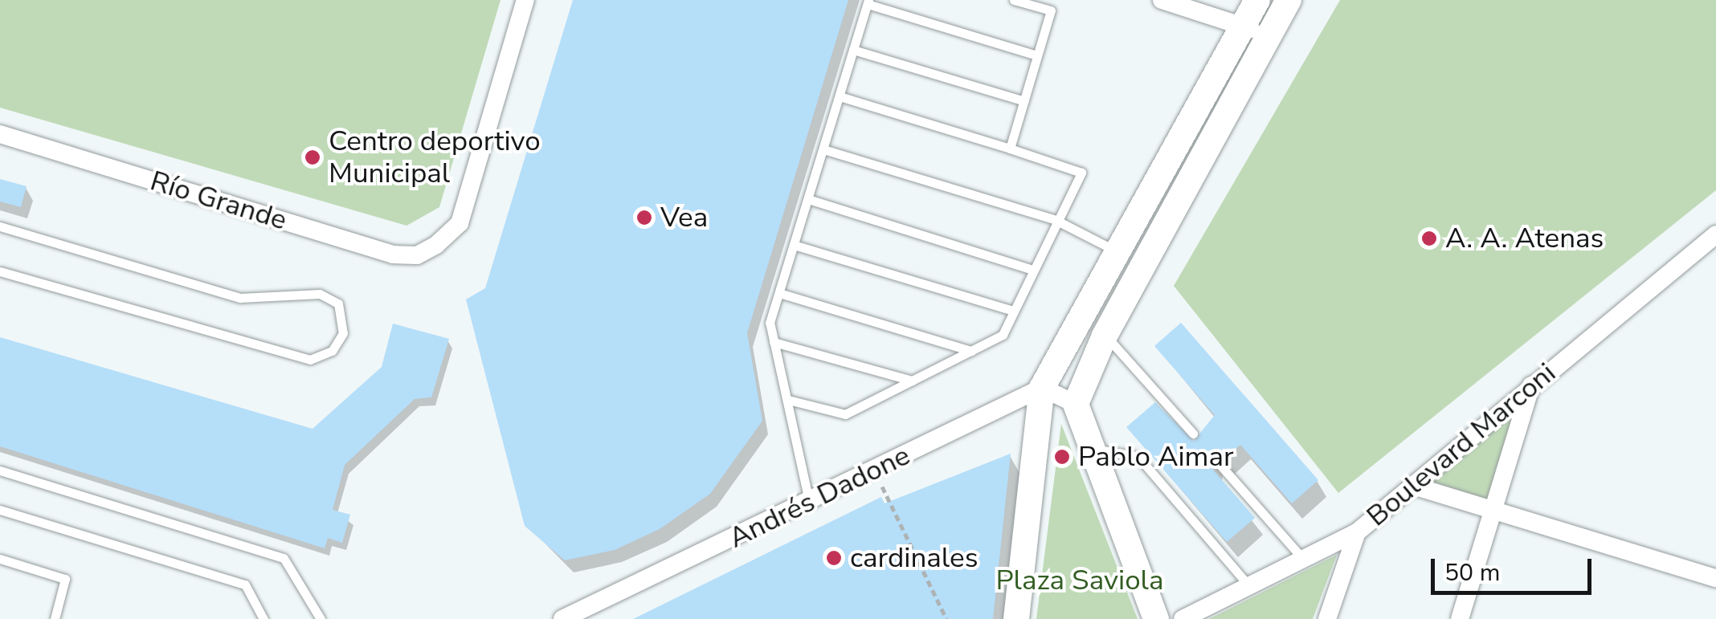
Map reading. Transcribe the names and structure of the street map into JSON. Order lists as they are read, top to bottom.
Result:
{
  "streets": {
    "street": ["Río Grande", "Boulevard Marconi", "Andrés Dadone"]
  },
  "parks": ["Plaza Saviola"],
  "places": [
    "Centro deportivo Municipal",
    "Vea",
    "A. A. Atenas",
    "Pablo Aimar",
    "cardinales"
  ],
  "scale_bar": "50 m"
}
